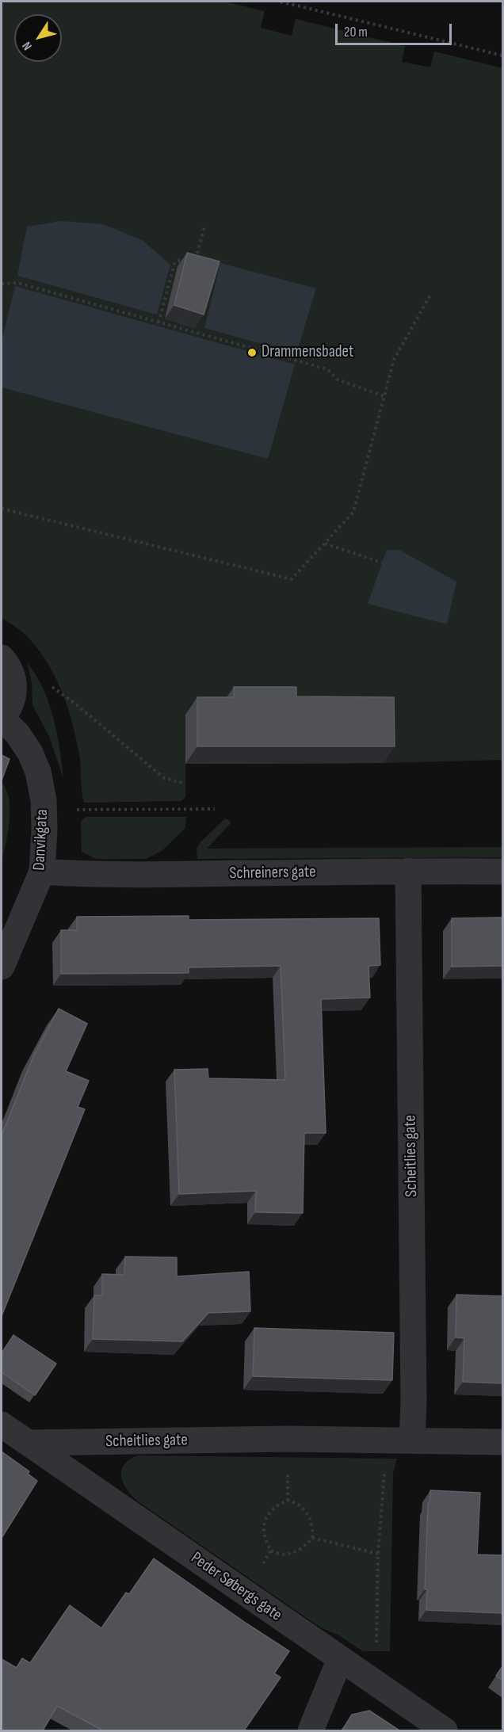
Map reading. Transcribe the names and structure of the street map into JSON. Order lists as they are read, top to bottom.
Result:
{
  "streets": {
    "street": [
      "Danvikgata",
      "Schreiners gate",
      "Scheitlies gate",
      "Peder Søbergs gate"
    ]
  },
  "crossings": [
    ["Danvikgata", "Schreiners gate"],
    ["Schreiners gate", "Scheitlies gate"],
    ["Scheitlies gate", "Peder Søbergs gate"]
  ],
  "places": ["Drammensbadet"],
  "scale_bar": "20 m",
  "north": "bottom left"
}
